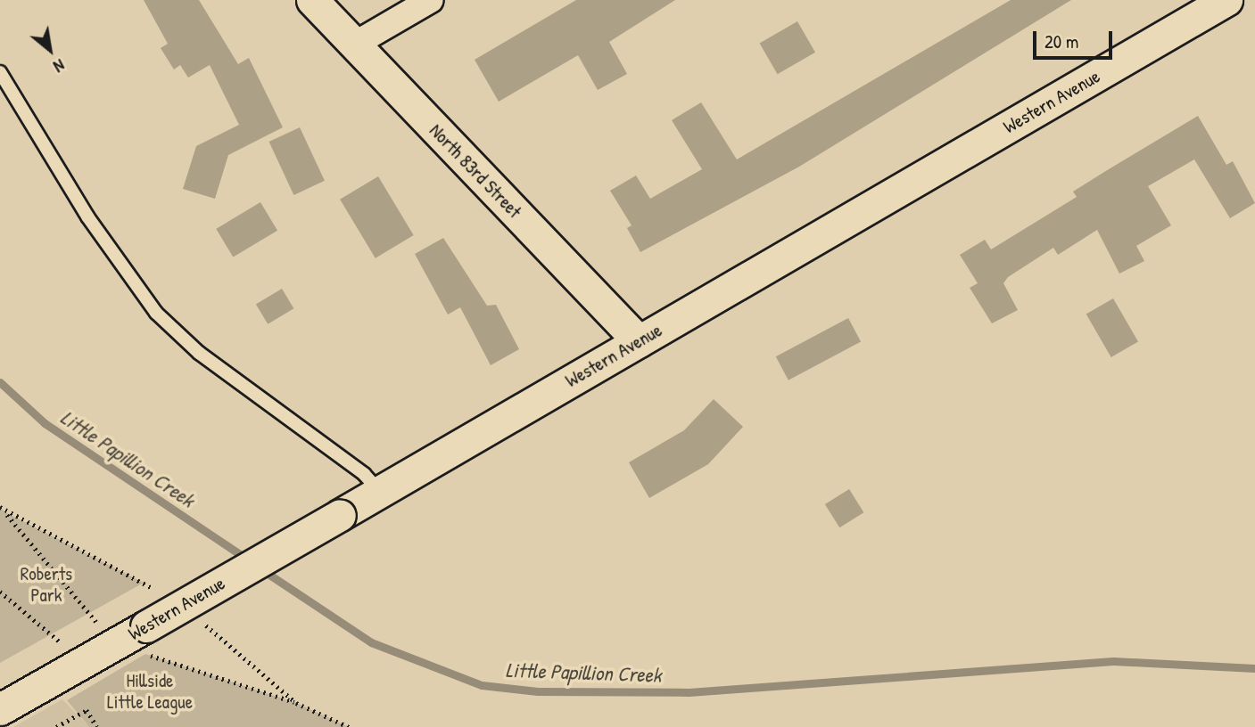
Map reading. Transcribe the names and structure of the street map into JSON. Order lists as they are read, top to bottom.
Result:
{
  "streets": {
    "street": ["Western Avenue", "North 83rd Street"]
  },
  "crossings": [
    ["Western Avenue", "North 83rd Street"]
  ],
  "water": ["Little Papillion Creek"],
  "parks": ["Roberts Park", "Hillside Little League"],
  "scale_bar": "20 m",
  "north": "bottom right"
}
